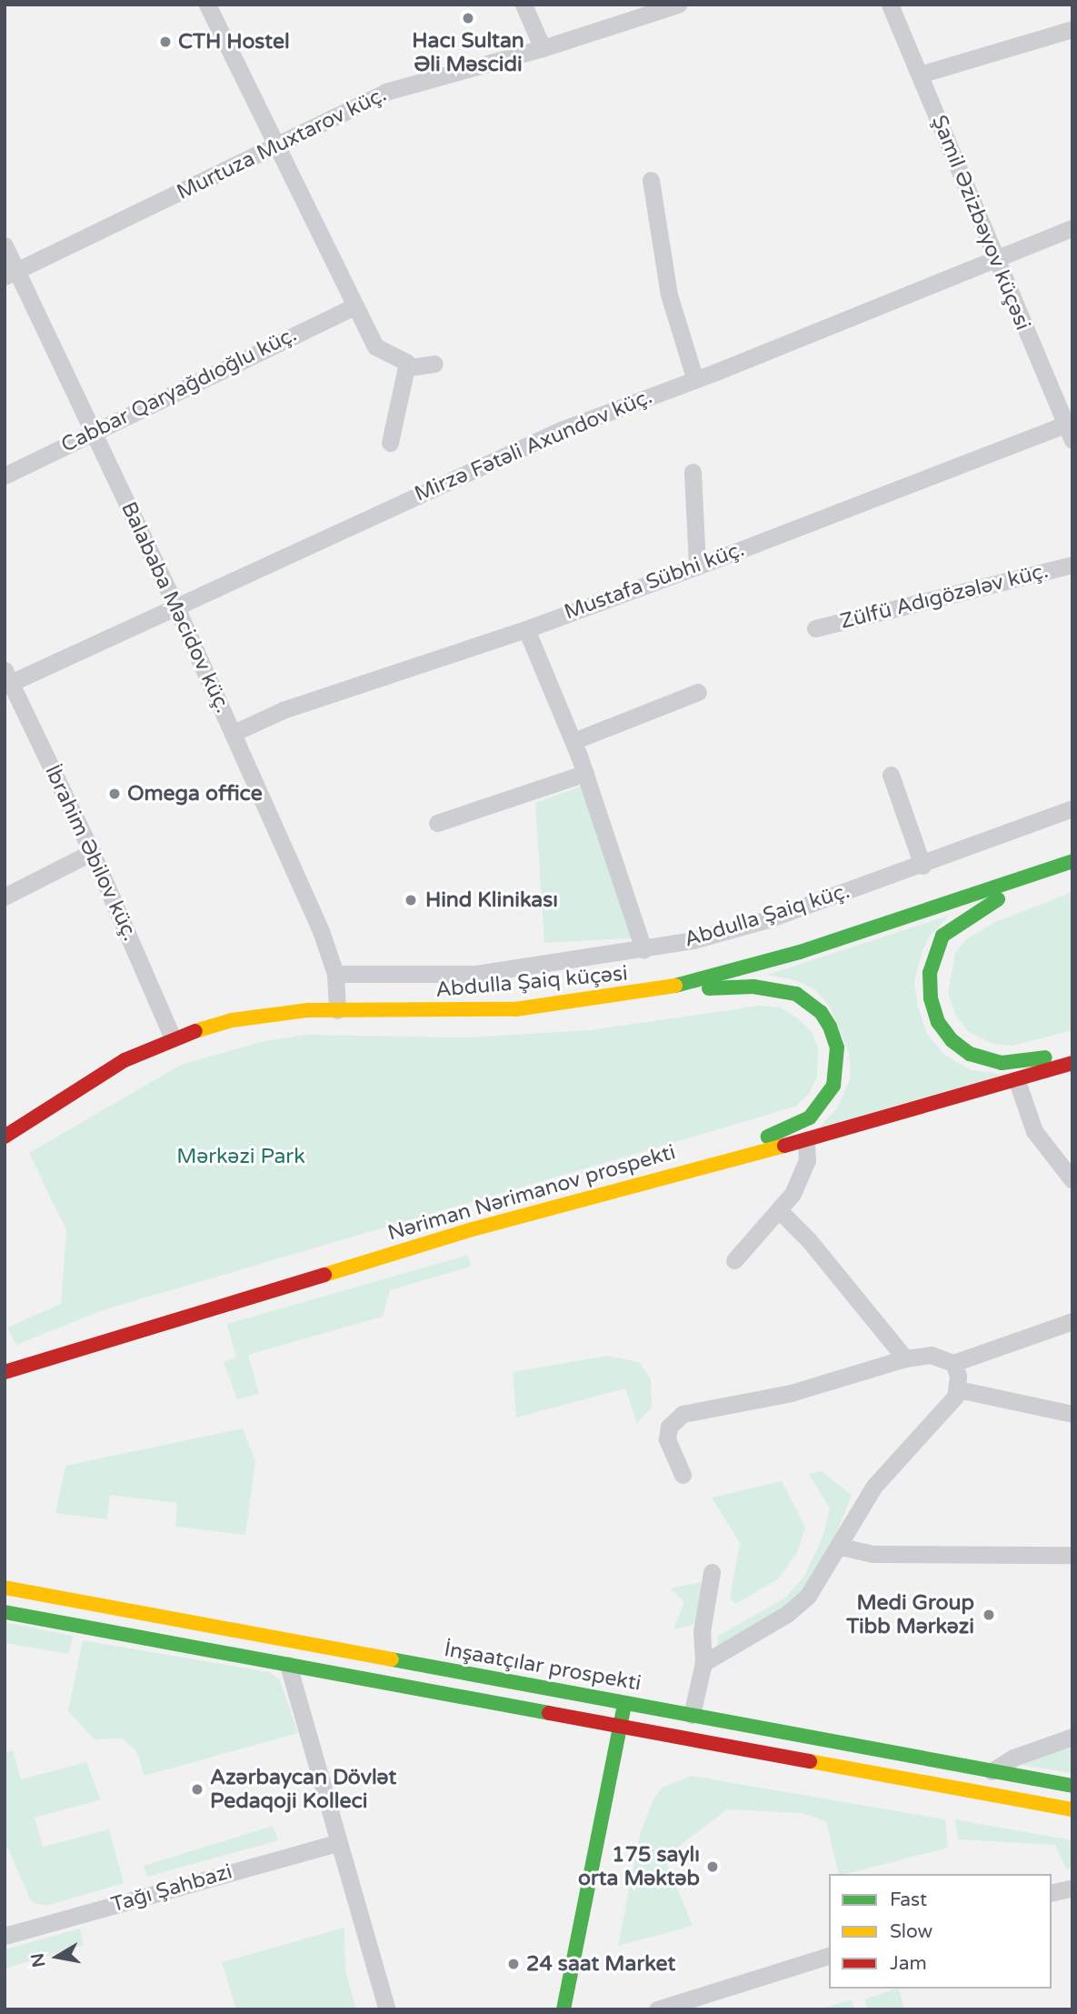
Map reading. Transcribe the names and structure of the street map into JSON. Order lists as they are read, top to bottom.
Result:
{
  "streets": {
    "main road": ["Abdulla Şaiq küçəsi", "Nəriman Nərimanov prospekti", "İnşaatçılar prospekti"],
    "street": [
      "Murtuza Muxtarov küç.",
      "Şamil Əzizbəyov küçəsi",
      "Cabbar Qaryağdıoğlu küç.",
      "Mirzə Fətəli Axundov küç.",
      "Mustafa Sübhi küç.",
      "Zülfü Adıgözələv küç.",
      "Balababa Məcidov küç.",
      "İbrahim Əbilov küç.",
      "Abdulla Şaiq küç.",
      "Tağı Şahbazi"
    ]
  },
  "crossings": [
    ["Murtuza Muxtarov küç.", "Balababa Məcidov küç."],
    ["Şamil Əzizbəyov küçəsi", "Mirzə Fətəli Axundov küç."],
    ["Şamil Əzizbəyov küçəsi", "Mustafa Sübhi küç."],
    ["Cabbar Qaryağdıoğlu küç.", "Balababa Məcidov küç."],
    ["Mirzə Fətəli Axundov küç.", "Balababa Məcidov küç."],
    ["Mirzə Fətəli Axundov küç.", "İbrahim Əbilov küç."],
    ["Mustafa Sübhi küç.", "Balababa Məcidov küç."],
    ["Balababa Məcidov küç.", "Abdulla Şaiq küç."],
    ["Balababa Məcidov küç.", "Abdulla Şaiq küçəsi"],
    ["İbrahim Əbilov küç.", "Abdulla Şaiq küçəsi"]
  ],
  "parks": ["Mərkəzi Park"],
  "places": [
    "Hacı Sultan Əli Məscidi",
    "CTH Hostel",
    "Omega office",
    "Hind Klinikası",
    "Medi Group Tibb Mərkəzi",
    "Azərbaycan Dövlət Pedaqoji Kolleci",
    "175 saylı orta Məktəb",
    "24 saat Market"
  ],
  "legend": ["Fast", "Slow", "Jam"],
  "north": "left"
}
